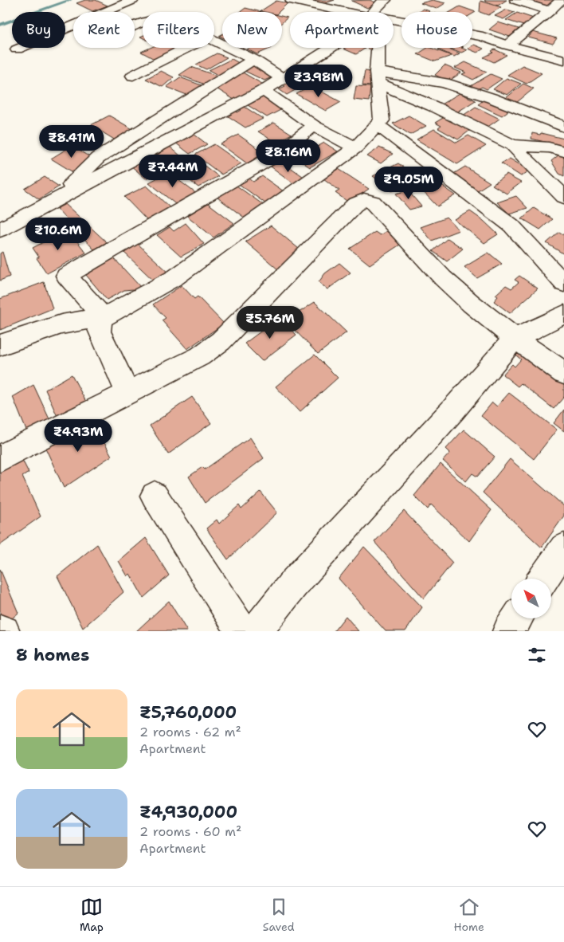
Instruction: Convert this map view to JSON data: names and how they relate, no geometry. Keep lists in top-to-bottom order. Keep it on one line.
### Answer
{"north":"top left","page":{"chip":["Buy","Rent","Filters","New","Apartment","House"],"price":["₹3.98M","₹8.41M","₹8.16M","₹7.44M","₹9.05M","₹10.6M","₹5.76M","₹4.93M"],"heading":"8 homes","list":[{"name":"₹5,760,000","note":"2 rooms · 62 m² · Apartment"},{"name":"₹4,930,000","note":"2 rooms · 60 m² · Apartment"}],"tabs":["Map","Saved","Home"]}}
